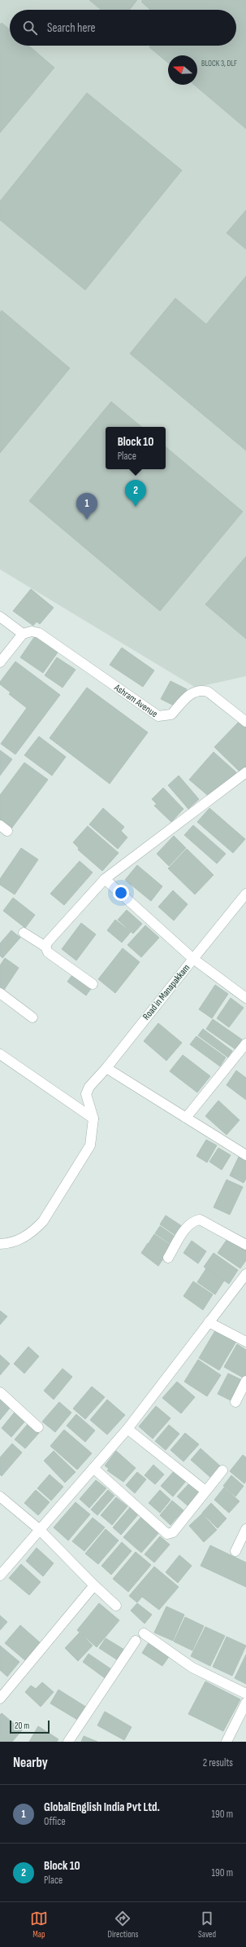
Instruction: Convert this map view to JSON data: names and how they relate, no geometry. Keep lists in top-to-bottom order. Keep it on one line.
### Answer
{"streets":{"street":["Ashram Avenue","Road in Manapakkam"]},"house_numbers":["BLOCK 3, DLF"],"scale_bar":"20 m","north":"left","page":{"search":"Search here","popup":["Block 10","Place"],"pins":["2","1"],"scale":"20 m","heading":["Nearby","2 results"],"list":[{"mark":"1","name":"GlobalEnglish India Pvt Ltd.","note":"Office","value":"190 m"},{"mark":"2","name":"Block 10","note":"Place","value":"190 m"}],"nav":["Map","Directions","Saved"]}}
